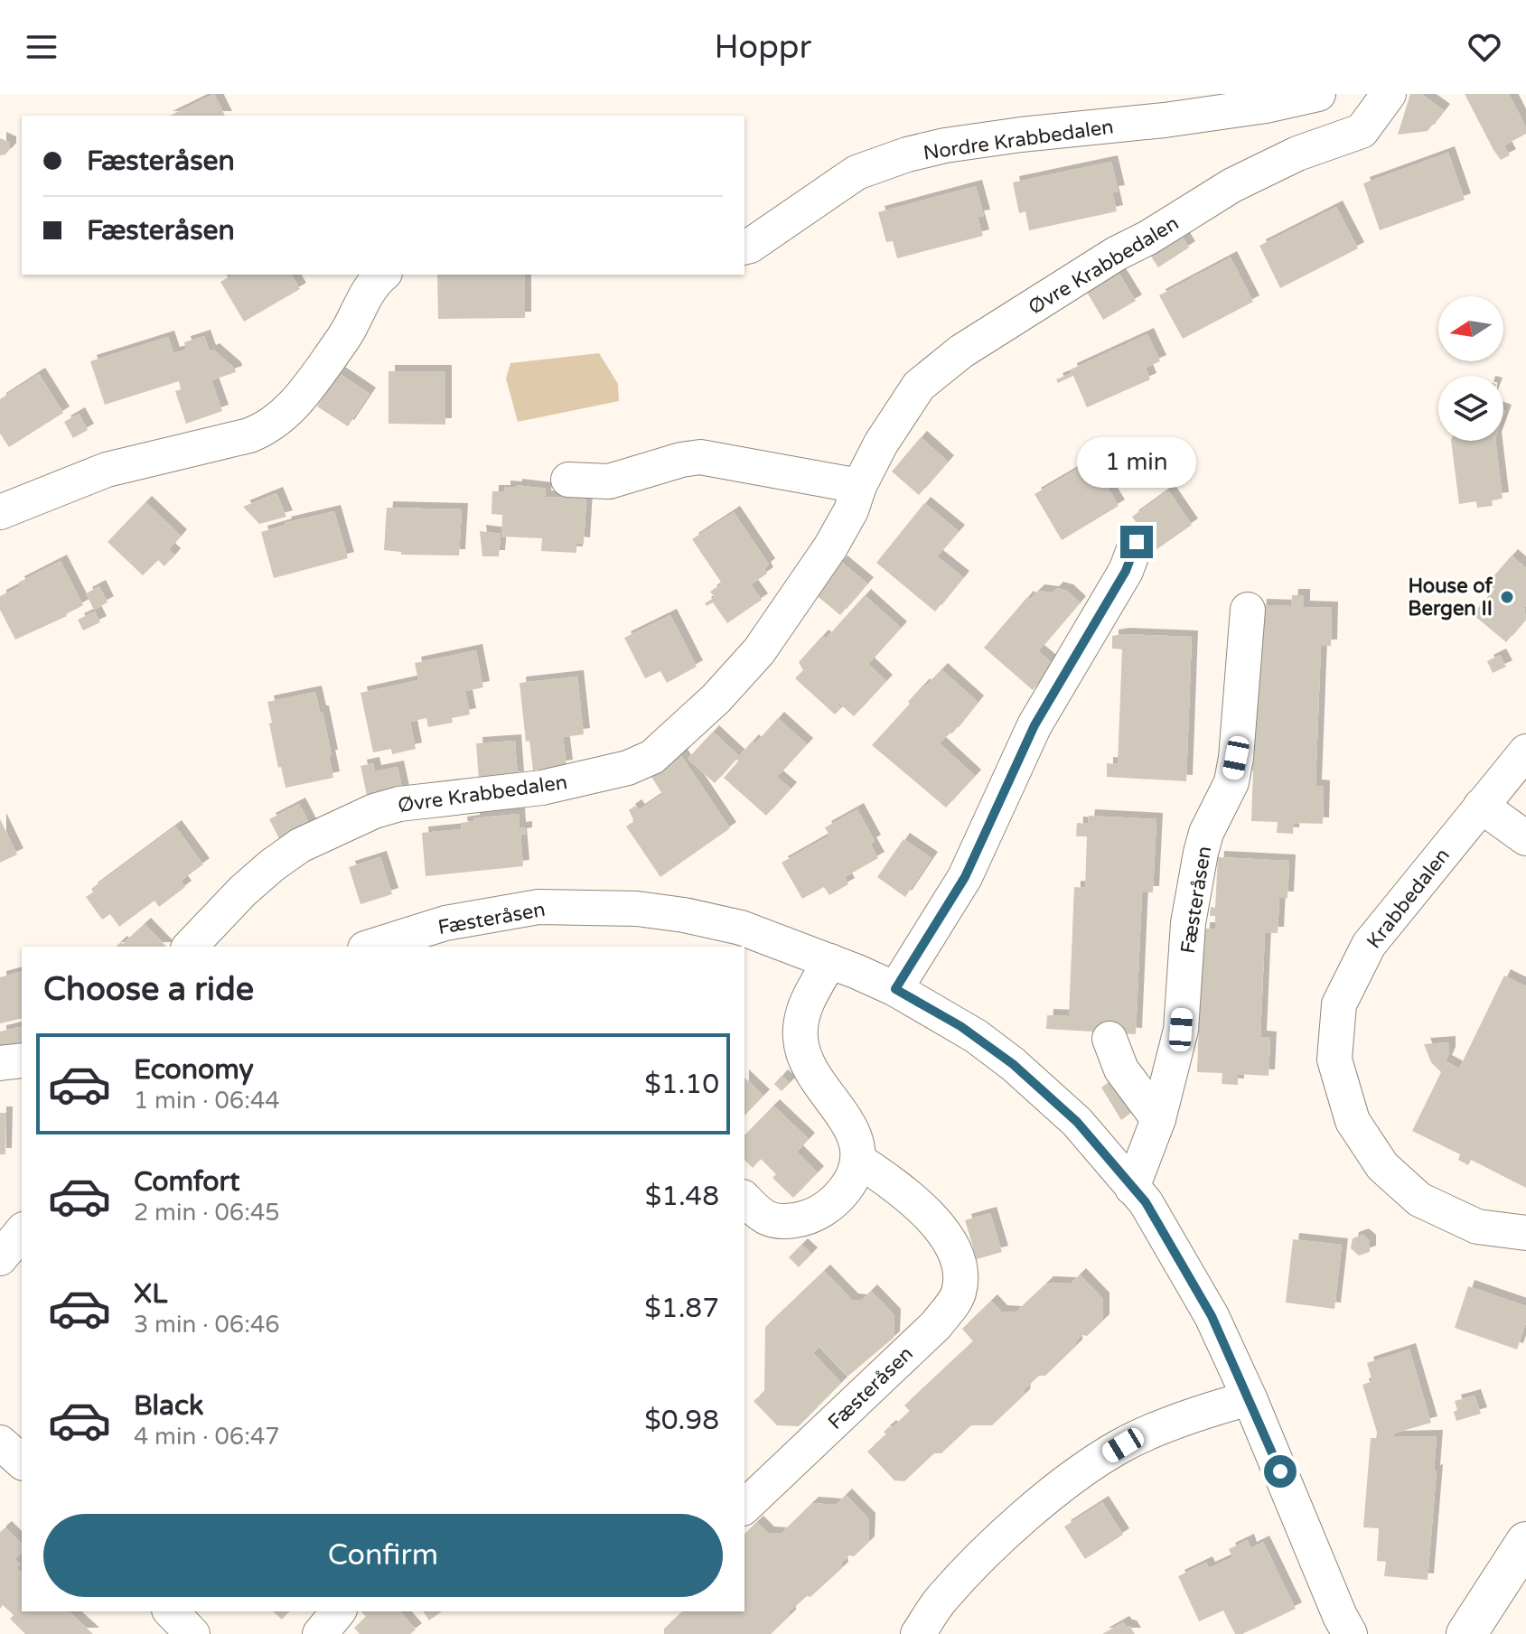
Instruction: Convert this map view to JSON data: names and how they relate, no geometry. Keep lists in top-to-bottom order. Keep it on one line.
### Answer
{"streets":{"street":["Nordre Krabbedalen","Øvre Krabbedalen","Krabbedalen","Fæsteråsen"]},"places":["House of Bergen II"],"north":"left","page":{"header":"Hoppr","banner":["Fæsteråsen","Fæsteråsen"],"bubble":"1 min","heading":"Choose a ride","list":[{"name":"Economy","note":"1 min · 06:44","value":"$1.10"},{"name":"Comfort","note":"2 min · 06:45","value":"$1.48"},{"name":"XL","note":"3 min · 06:46","value":"$1.87"},{"name":"Black","note":"4 min · 06:47","value":"$0.98"}],"buttons":"Confirm"}}
